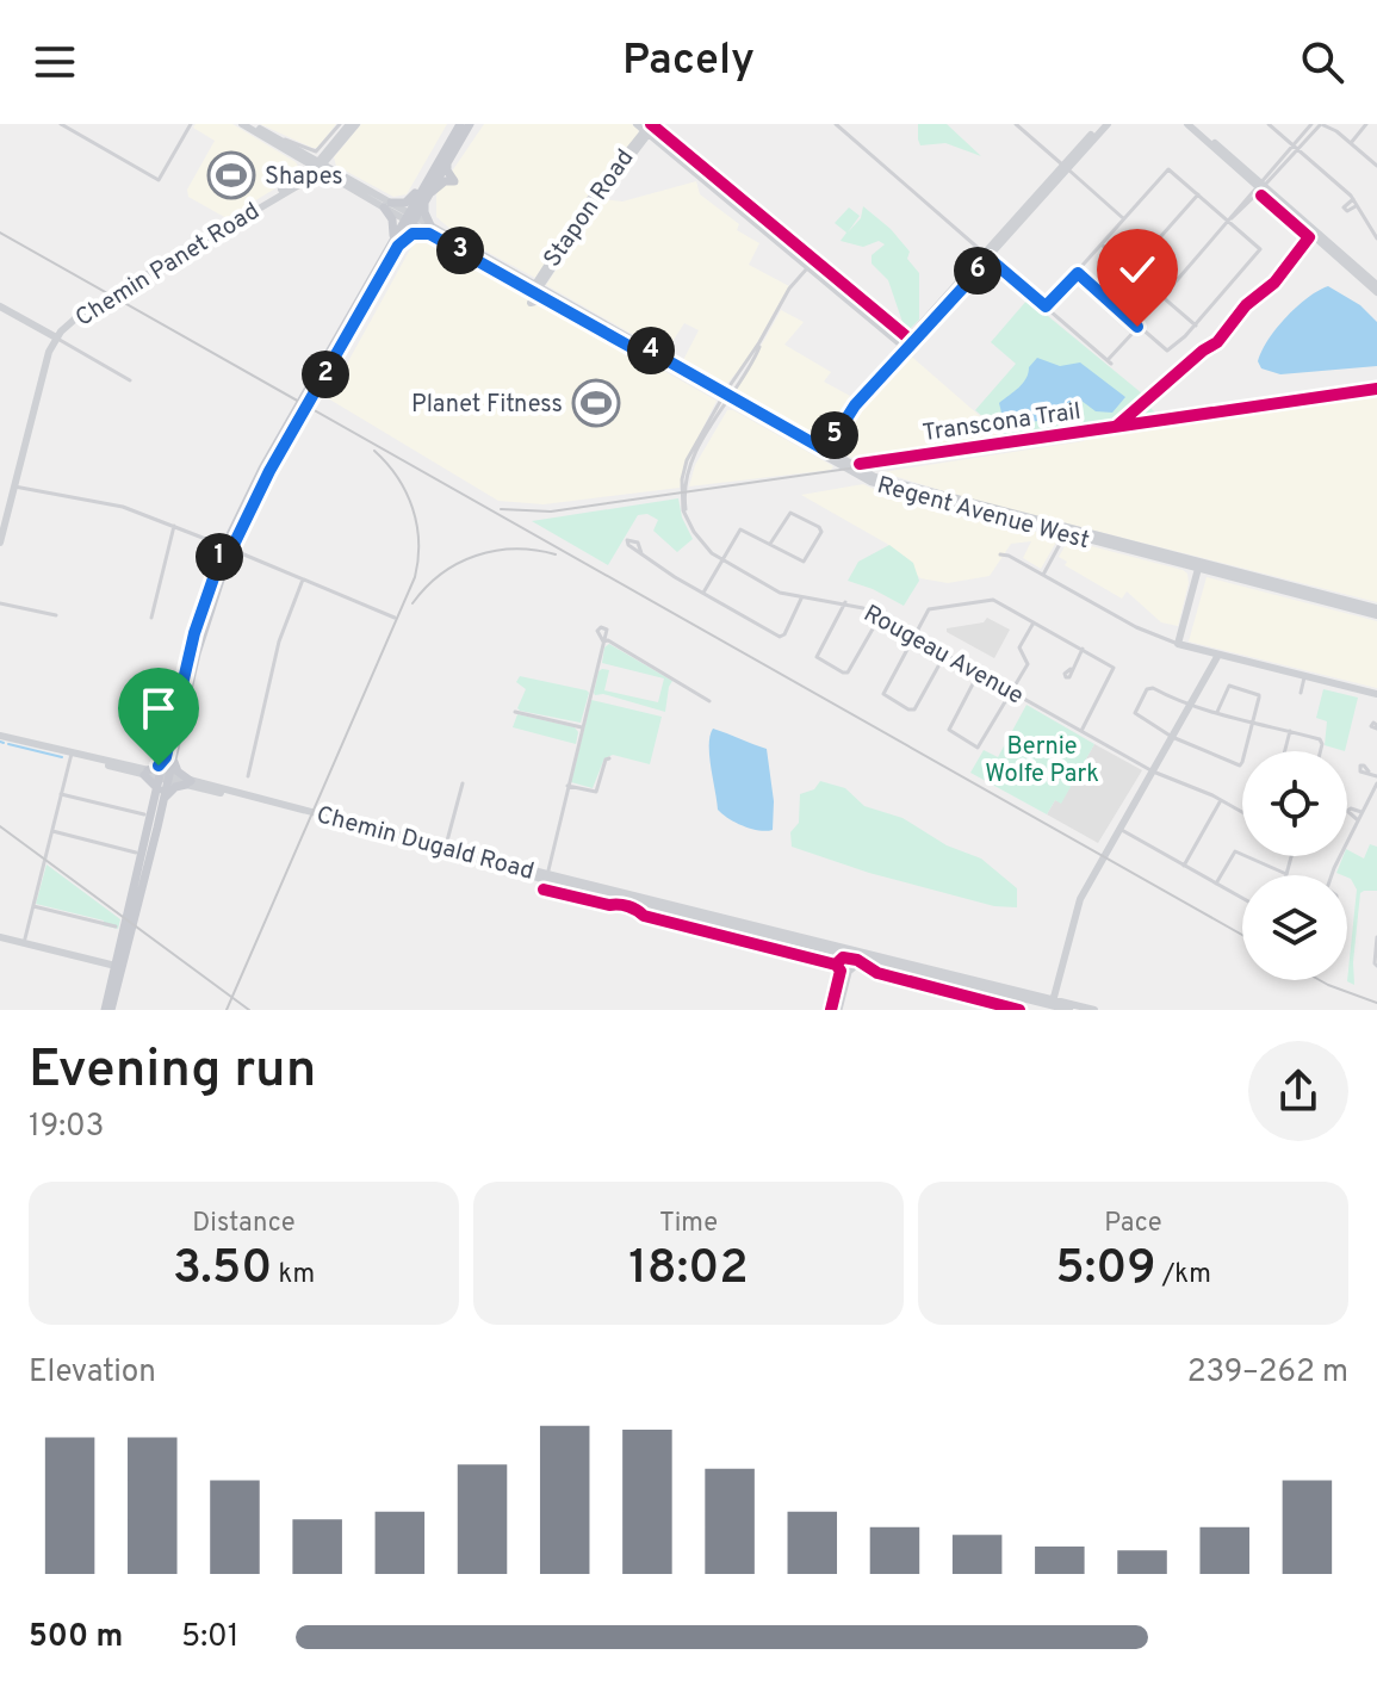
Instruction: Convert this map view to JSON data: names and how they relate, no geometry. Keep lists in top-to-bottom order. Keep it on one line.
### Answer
{"streets":{"main road":["Stapon Road","Chemin Panet Road","Regent Avenue West","Chemin Dugald Road"],"street":["Rougeau Avenue"],"cycle path":["Transcona Trail"]},"crossings":[["Stapon Road","Regent Avenue West"],["Chemin Panet Road","Regent Avenue West"],["Regent Avenue West","Rougeau Avenue"]],"parks":["Bernie Wolfe Park"],"places":{"sports":["Shapes","Planet Fitness"]},"page":{"header":"Pacely","pins":["3","6","4","2","5","1"],"heading":["Evening run","19:03"],"stats":[["Distance","3.50 km"],["Time","18:02"],["Pace","5:09 /km"]],"chart":["Elevation","239–262 m"],"list":[{"name":"500 m","note":"5:01"}]}}
